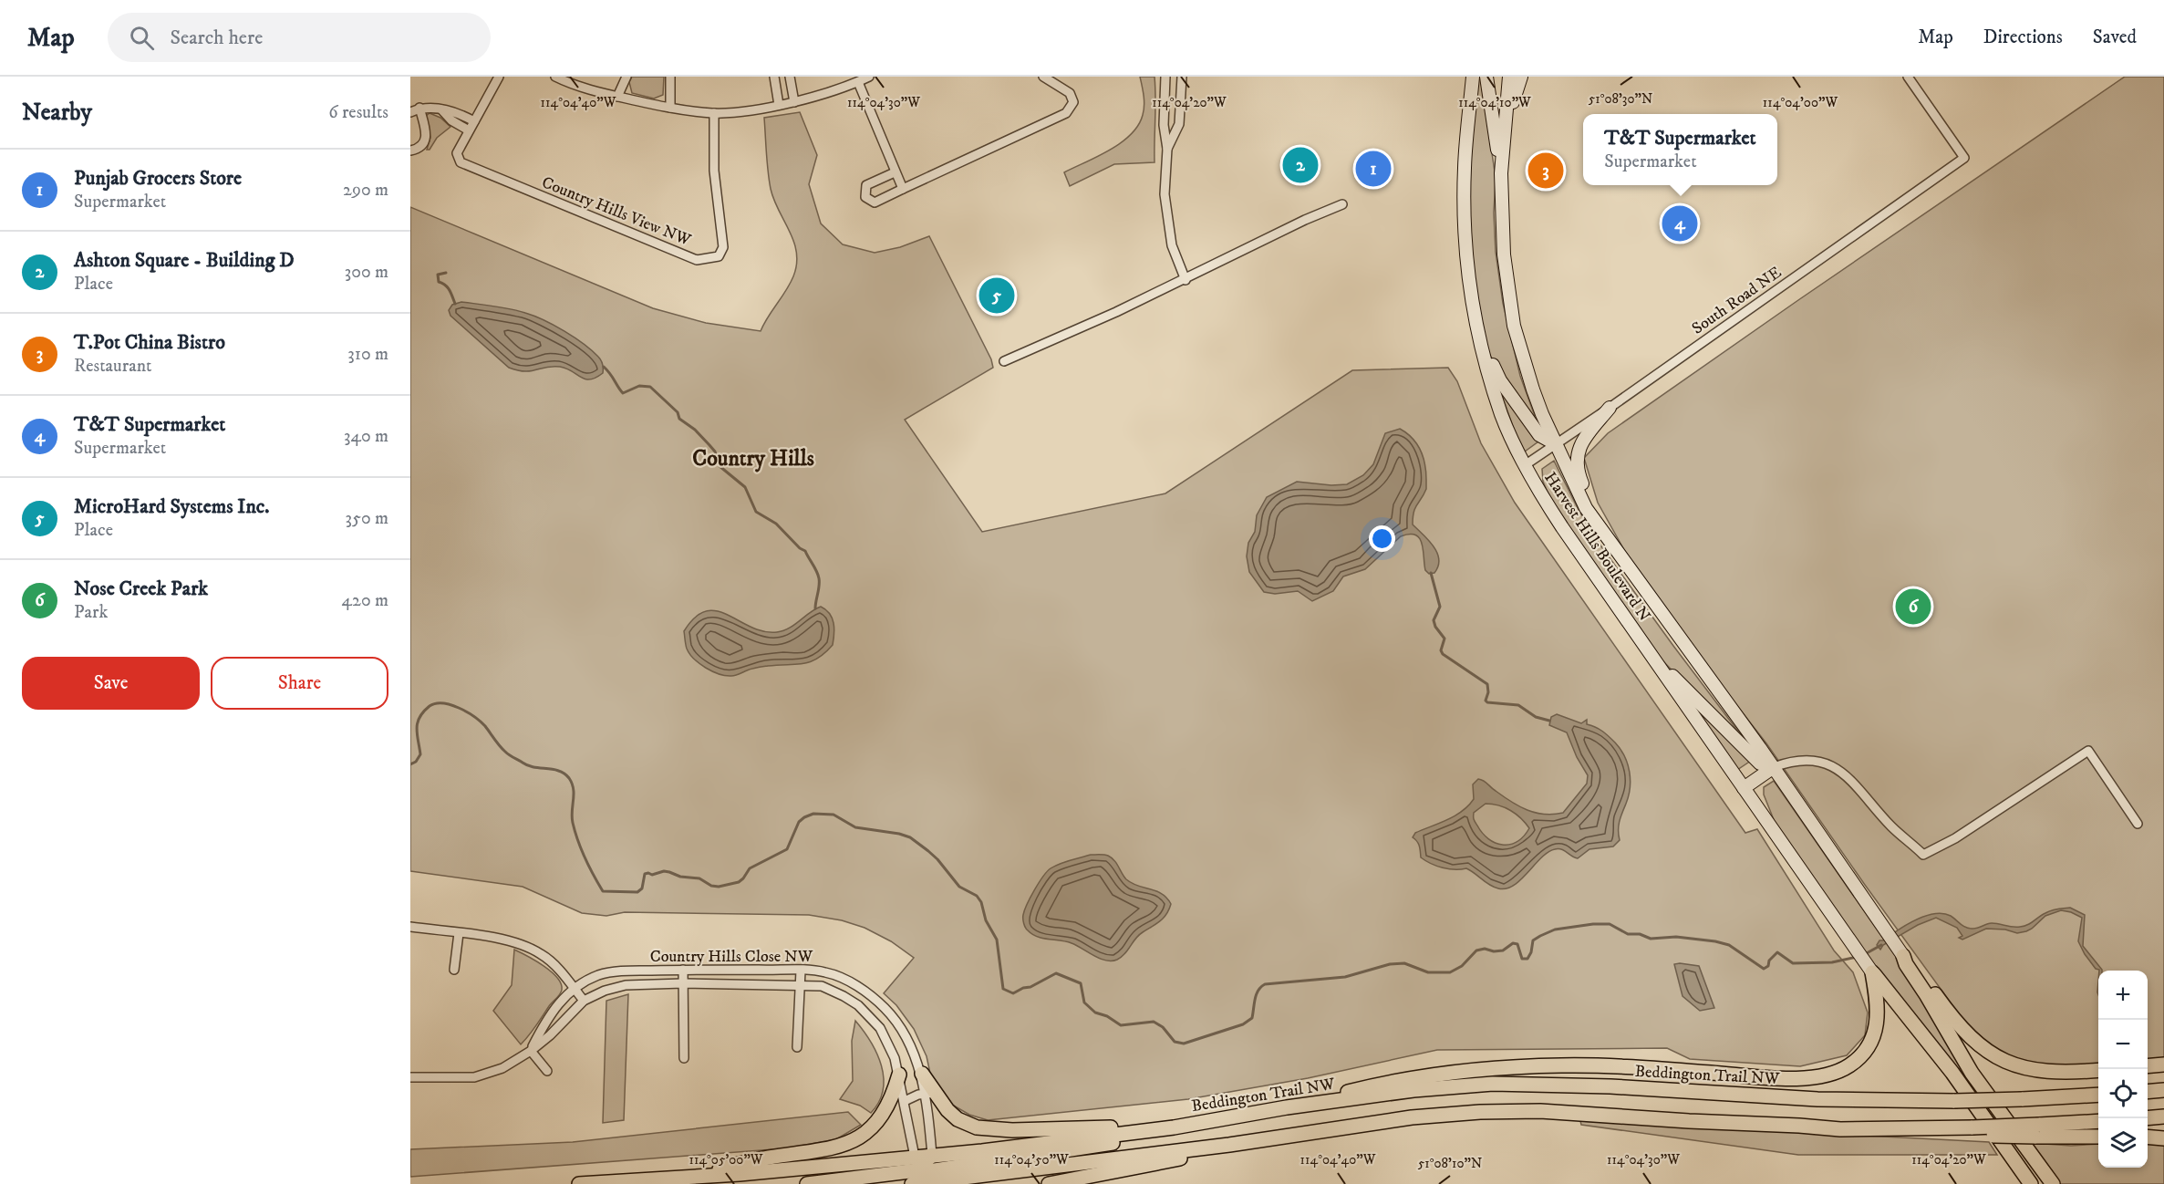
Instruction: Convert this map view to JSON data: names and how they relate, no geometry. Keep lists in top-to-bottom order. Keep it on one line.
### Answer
{"streets":{"main road":["Harvest Hills Boulevard N","Beddington Trail NW"],"street":["Country Hills View NW","South Road NE","Country Hills Close NW"]},"crossings":[["South Road NE","Harvest Hills Boulevard N"]],"districts":["Country Hills"],"page":{"header":"Map","search":"Search here","nav":["Map","Directions","Saved"],"heading":["Nearby","6 results"],"popup":["T&T Supermarket","Supermarket"],"pins":["2","1","3","4","5","6"],"list":[{"mark":"1","name":"Punjab Grocers Store","note":"Supermarket","value":"290 m"},{"mark":"2","name":"Ashton Square - Building D","note":"Place","value":"300 m"},{"mark":"3","name":"T.Pot China Bistro","note":"Restaurant","value":"310 m"},{"mark":"4","name":"T&T Supermarket","note":"Supermarket","value":"340 m"},{"mark":"5","name":"MicroHard Systems Inc.","note":"Place","value":"350 m"},{"mark":"6","name":"Nose Creek Park","note":"Park","value":"420 m"}],"buttons":["Save","Share"],"map_buttons":["+","−"]},"coordinates":["51°08'30\"N","114°04'40\"W","114°04'30\"W","114°04'20\"W","114°04'10\"W","114°04'00\"W","114°05'00\"W","114°04'50\"W","51°08'10\"N"]}
